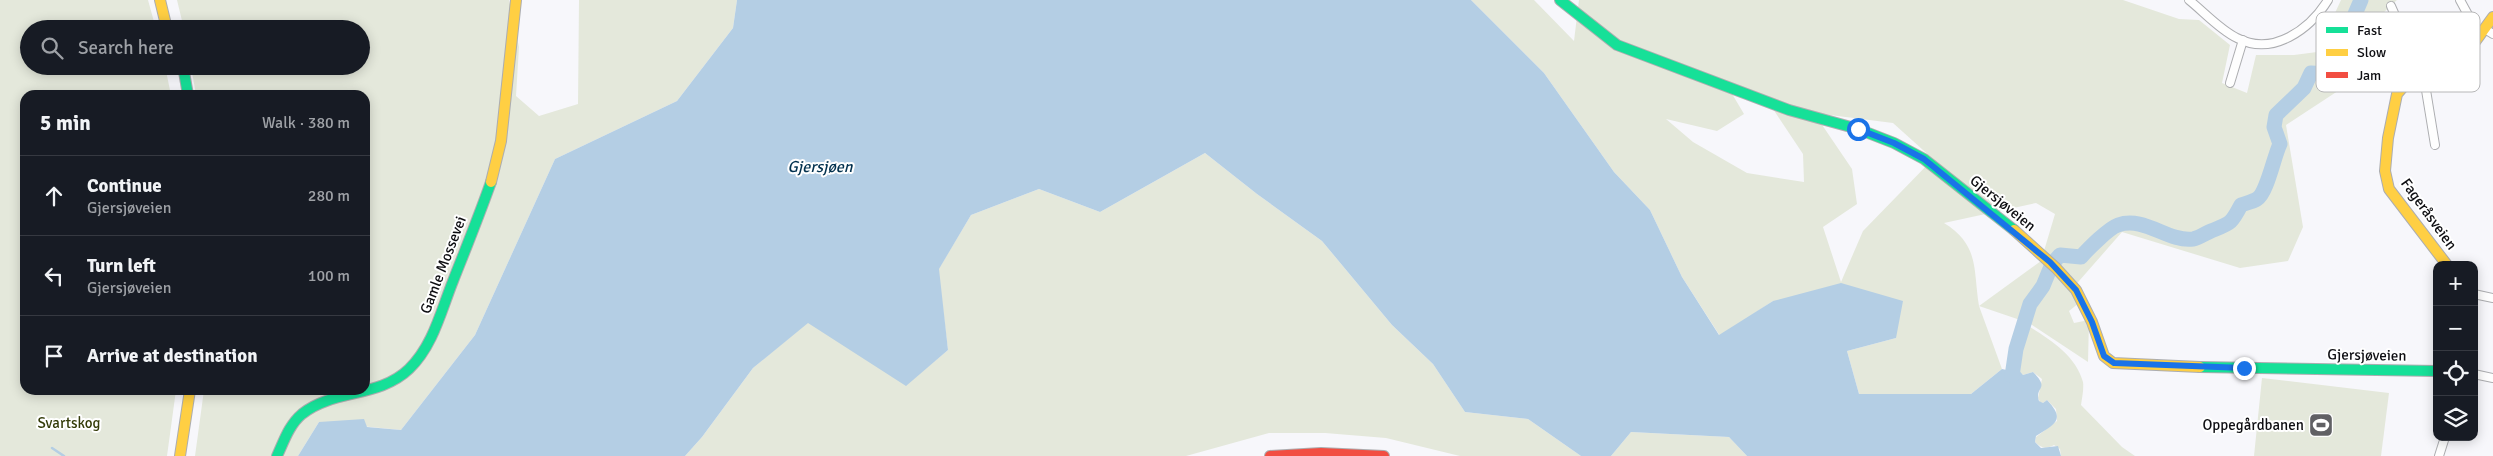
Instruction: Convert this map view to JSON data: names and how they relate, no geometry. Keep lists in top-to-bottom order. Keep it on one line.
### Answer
{"streets":{"main road":["Gjersjøveien","Fageråsveien","Gamle Mossevei"]},"water":["Gjersjøen"],"parks":["Svartskog"],"places":{"sports":["Oppegårdbanen"]},"legend":["Fast","Slow","Jam"],"page":{"search":"Search here","heading":["5 min","Walk · 380 m"],"list":[["Continue","Gjersjøveien","280 m"],["Turn left","Gjersjøveien","100 m"],"Arrive at destination"],"map_buttons":["+","−"]}}
